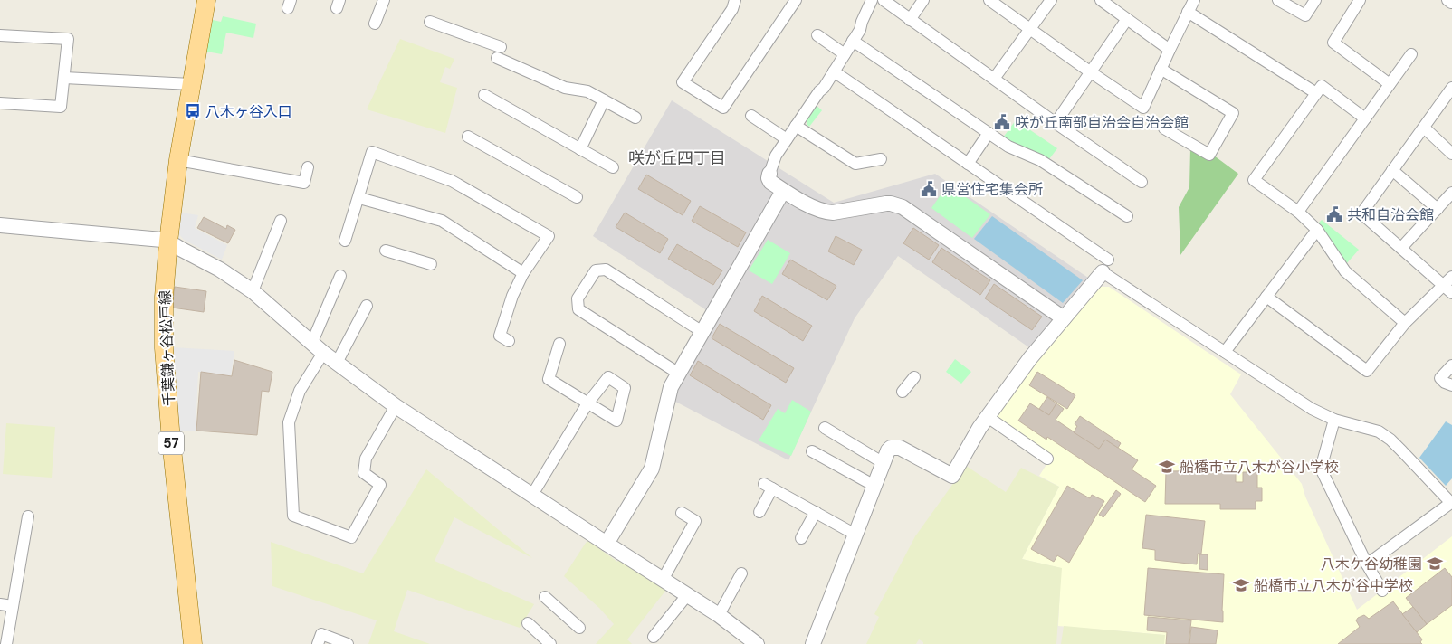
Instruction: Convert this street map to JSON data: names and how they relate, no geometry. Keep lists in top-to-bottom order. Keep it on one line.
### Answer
{"streets":{"main road":["千葉鎌ヶ谷松戸線","57"]},"districts":["咲が丘四丁目"],"places":{"bus stop":["八木ヶ谷入口"],"public building":["咲が丘南部自治会自治会館","県営住宅集会所","共和自治会館"],"school or university":["船橋市立八木が谷小学校","八木ケ谷幼稚園","船橋市立八木が谷中学校"]}}
